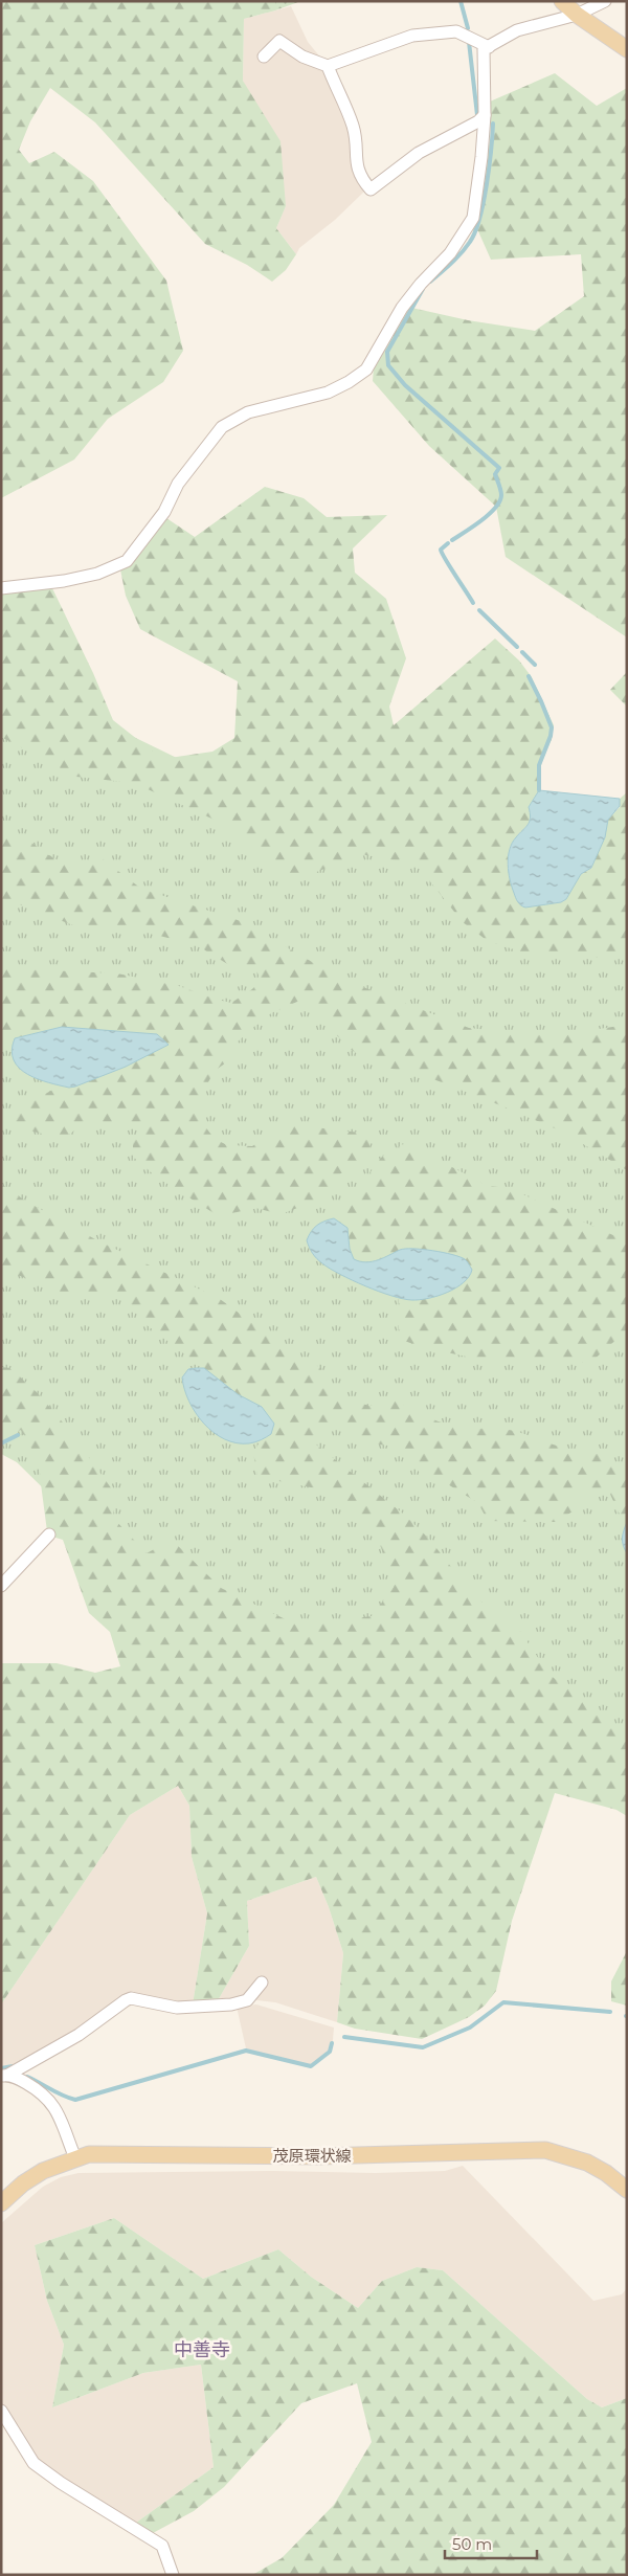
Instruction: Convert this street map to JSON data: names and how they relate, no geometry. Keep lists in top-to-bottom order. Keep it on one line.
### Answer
{"streets":{"main road":["茂原環状線"]},"districts":["中善寺"],"scale_bar":"50 m"}
